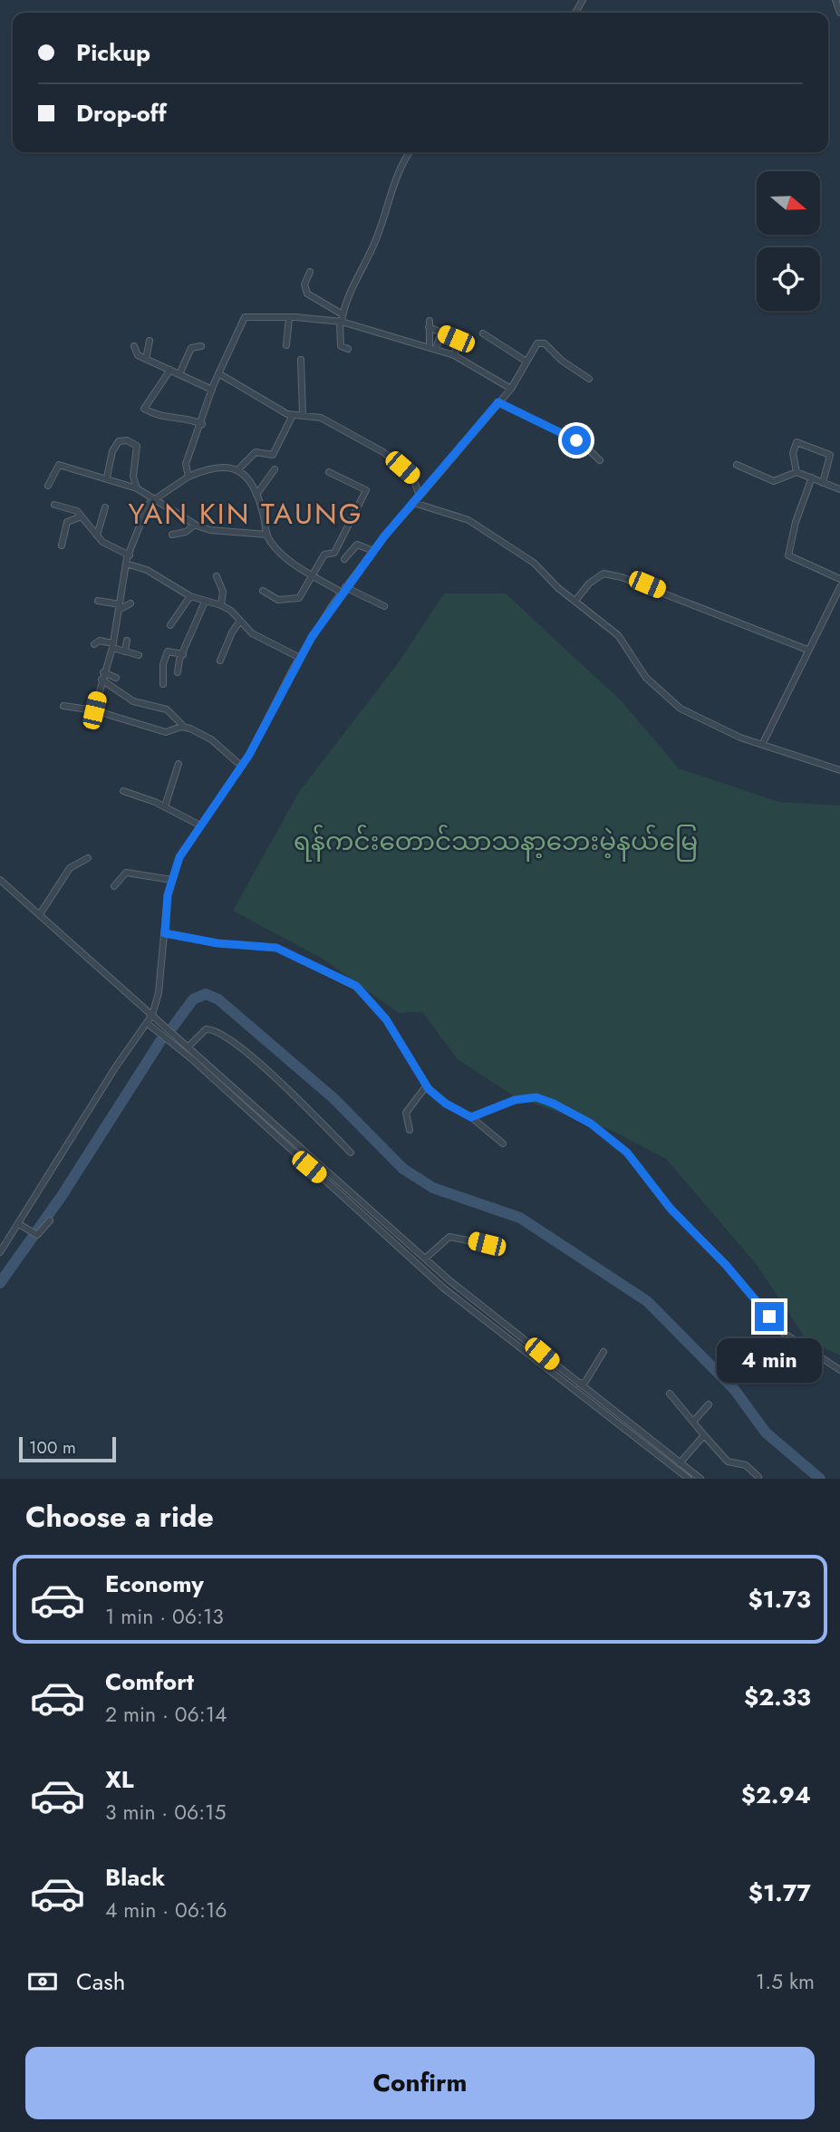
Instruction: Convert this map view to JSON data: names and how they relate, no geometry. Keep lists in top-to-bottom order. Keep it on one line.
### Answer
{"districts":["YAN KIN TAUNG"],"parks":["ရန်ကင်းတောင်သာသနာ့ဘေးမဲ့နယ်မြေ"],"scale_bar":"100 m","north":"right","page":{"banner":["Pickup","Drop-off"],"bubble":"4 min","scale":"100 m","heading":"Choose a ride","list":[{"name":"Economy","note":"1 min · 06:13","value":"$1.73"},{"name":"Comfort","note":"2 min · 06:14","value":"$2.33"},{"name":"XL","note":"3 min · 06:15","value":"$2.94"},{"name":"Black","note":"4 min · 06:16","value":"$1.77"}],"pay":["Cash","1.5 km"],"buttons":"Confirm"}}
